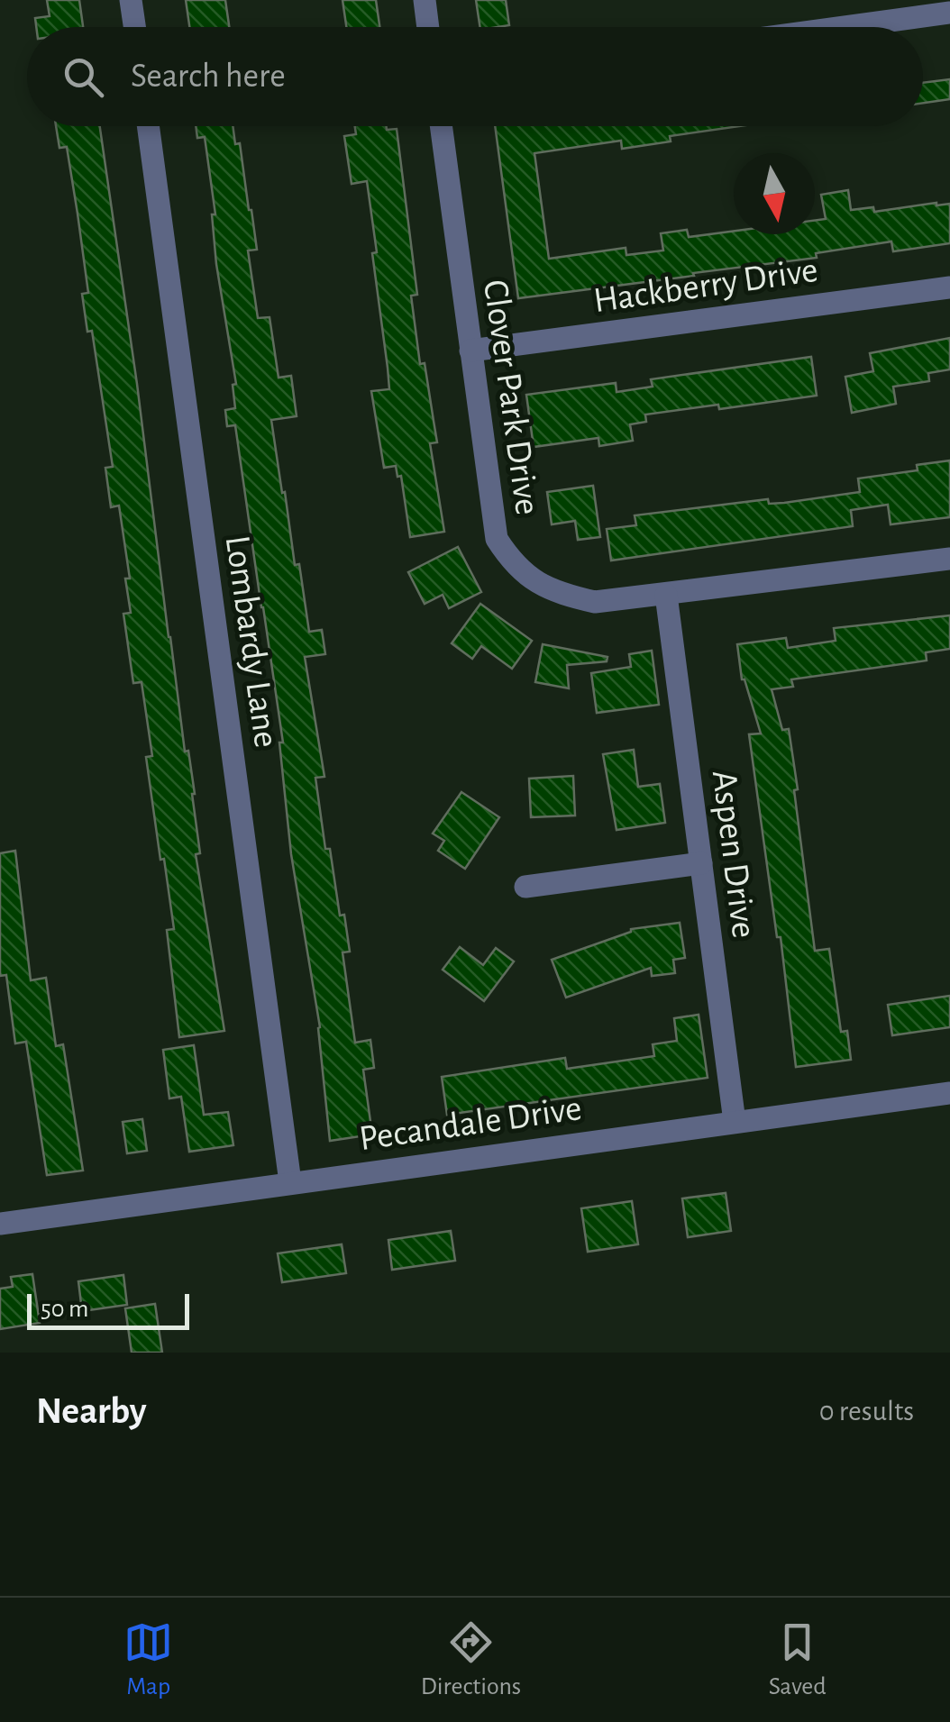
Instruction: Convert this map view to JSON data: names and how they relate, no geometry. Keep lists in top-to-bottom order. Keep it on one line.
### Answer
{"streets":{"street":["Hackberry Drive","Clover Park Drive","Lombardy Lane","Aspen Drive","Pecandale Drive"]},"crossings":[["Hackberry Drive","Clover Park Drive"],["Clover Park Drive","Aspen Drive"],["Lombardy Lane","Pecandale Drive"],["Aspen Drive","Pecandale Drive"]],"scale_bar":"50 m","north":"bottom","page":{"search":"Search here","scale":"50 m","heading":["Nearby","0 results"],"nav":["Map","Directions","Saved"]}}
